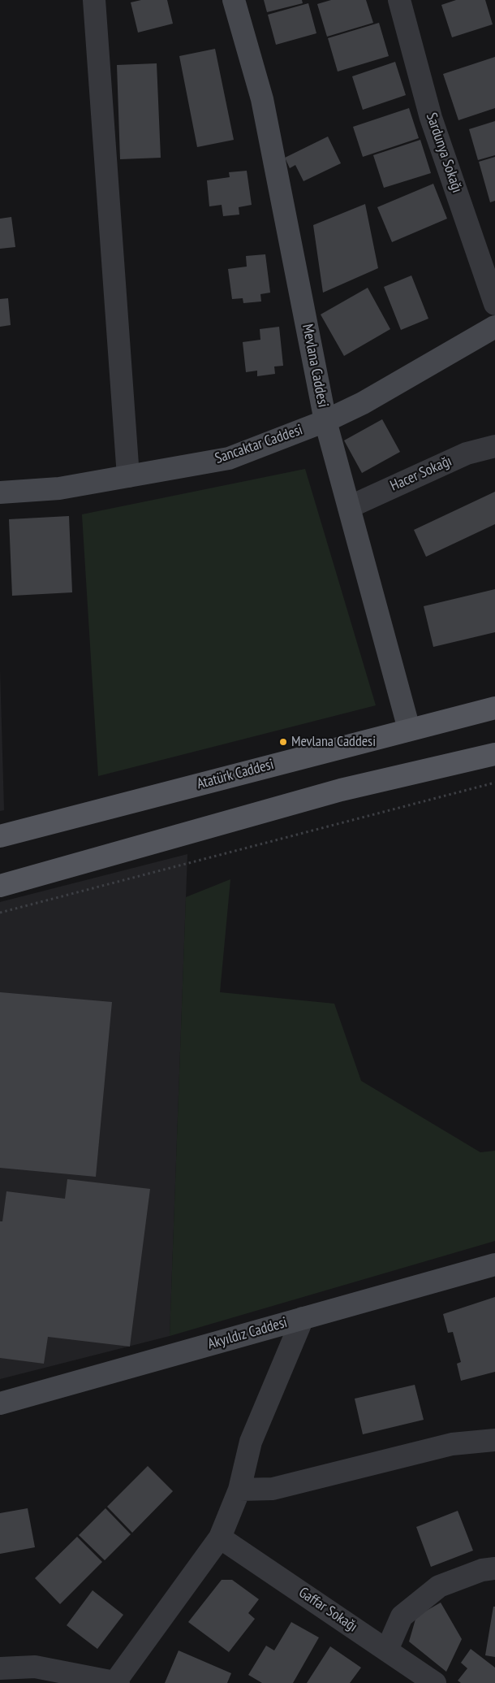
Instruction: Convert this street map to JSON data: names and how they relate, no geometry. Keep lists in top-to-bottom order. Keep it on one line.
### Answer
{"streets":{"main road":["Atatürk Caddesi"],"street":["Sardunya Sokağı","Mevlana Caddesi","Sancaktar Caddesi","Hacer Sokağı","Akyıldız Caddesi","Gaffar Sokağı"]},"crossings":[["Mevlana Caddesi","Sancaktar Caddesi"],["Mevlana Caddesi","Hacer Sokağı"],["Mevlana Caddesi","Atatürk Caddesi"]],"places":["Mevlana Caddesi"]}
